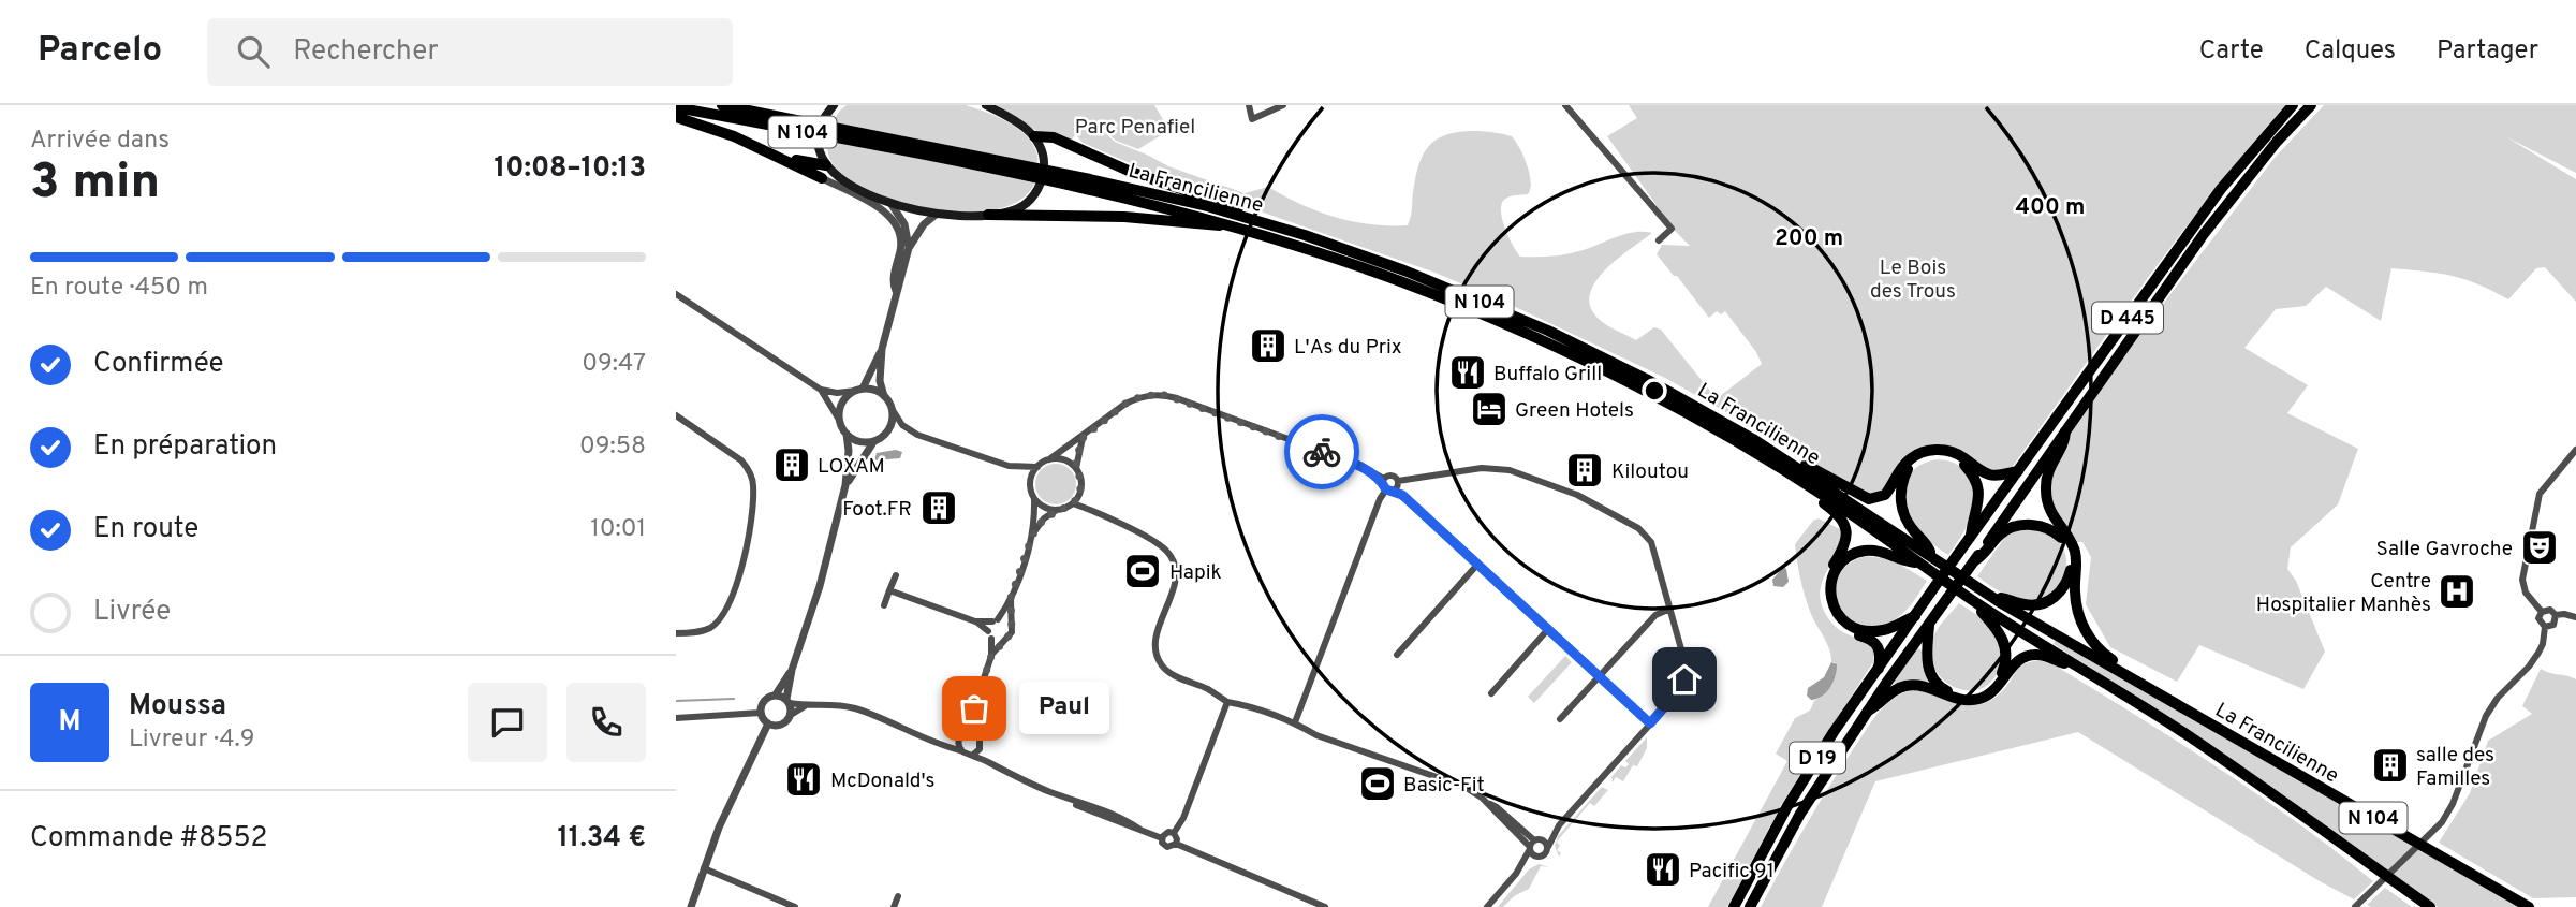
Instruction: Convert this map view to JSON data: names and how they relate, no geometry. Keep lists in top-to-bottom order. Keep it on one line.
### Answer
{"streets":{"main road":["N 104","La Francilienne","D 445","D 19"]},"crossings":[["D 445","D 19"]],"parks":["Parc Penafiel","Le Bois des Trous"],"places":{"building":["L'As du Prix","LOXAM","Kiloutou","Foot.FR","salle des Familles"],"restaurant":["Buffalo Grill","McDonald's","Pacific 91"],"hotel":["Green Hotels"],"theatre":["Salle Gavroche"],"sports":["Hapik","Basic-Fit"],"hospital":["Centre Hospitalier Manhès"],"other":["Paul"]},"page":{"header":"Parcelo","search":"Rechercher","nav":["Carte","Calques","Partager"],"heading":["3 min","Arrivée dans","10:08–10:13"],"panel":["Moussa","Livreur · 4.9","Commande #8552","11.34 €"],"bar":"En route · 450 m","list":[["Confirmée","09:47"],["En préparation","09:58"],["En route","10:01"],"Livrée"],"bubble":"Paul","round":"M"},"rings":["400 m","200 m"]}
